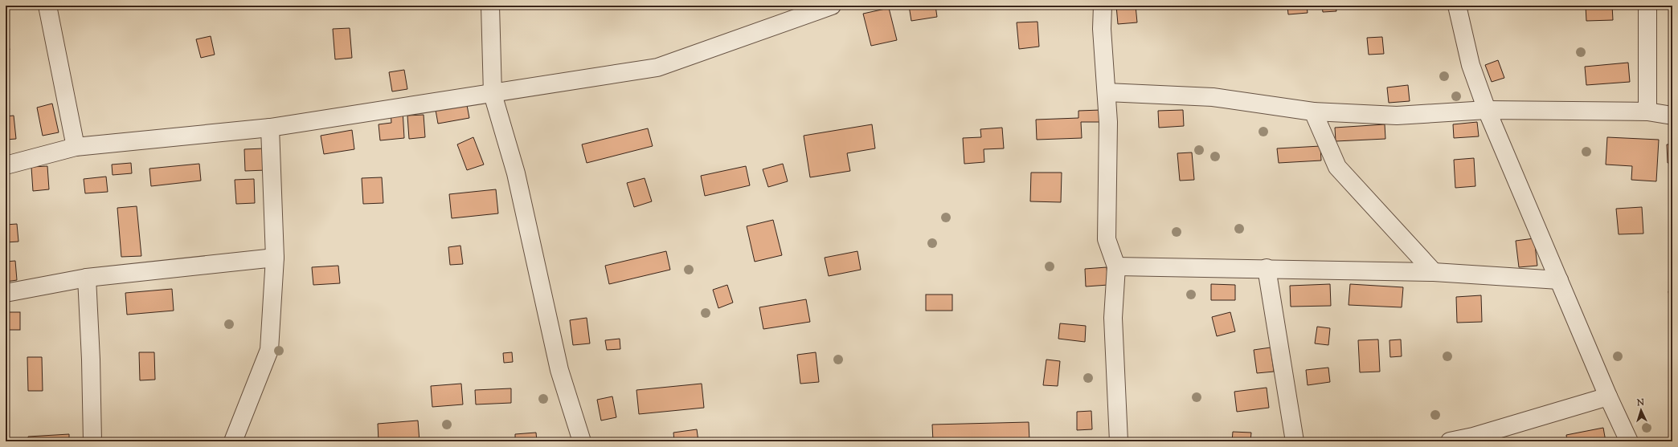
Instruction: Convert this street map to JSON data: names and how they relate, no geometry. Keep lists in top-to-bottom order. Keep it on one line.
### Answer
{"north":"top"}
